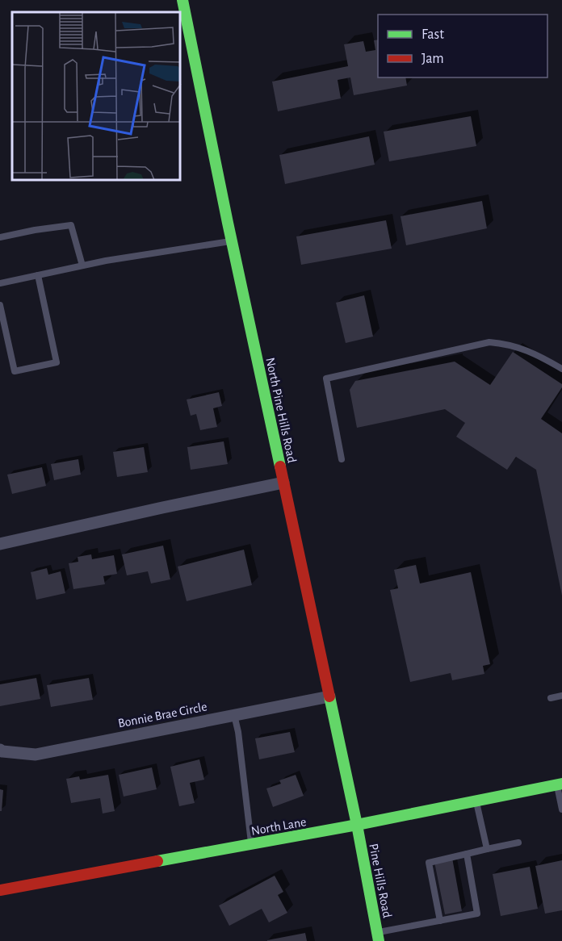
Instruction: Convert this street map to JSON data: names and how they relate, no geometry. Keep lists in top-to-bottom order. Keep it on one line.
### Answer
{"streets":{"main road":["North Pine Hills Road","North Lane","Pine Hills Road"],"street":["Bonnie Brae Circle"]},"crossings":[["North Pine Hills Road","Bonnie Brae Circle"],["North Pine Hills Road","North Lane"],["North Pine Hills Road","Pine Hills Road"],["North Lane","Pine Hills Road"]],"legend":["Fast","Jam"]}
